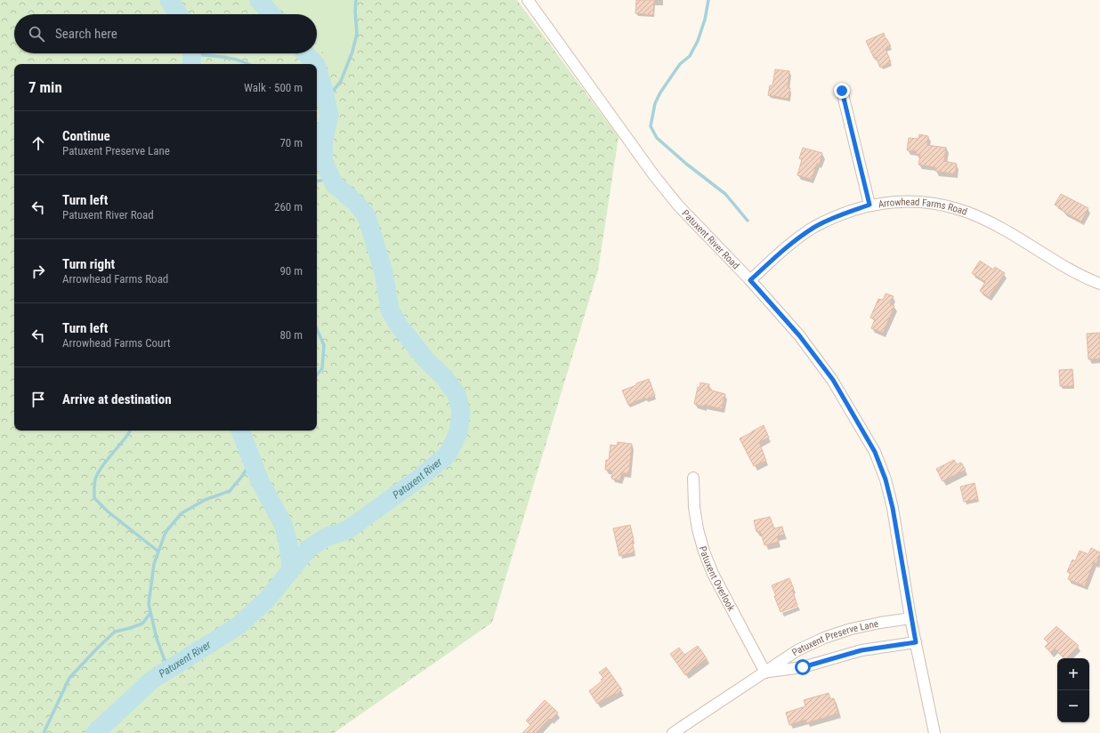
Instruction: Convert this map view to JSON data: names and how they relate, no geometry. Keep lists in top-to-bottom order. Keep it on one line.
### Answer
{"streets":{"street":["Arrowhead Farms Road","Patuxent River Road","Patuxent Overlook","Patuxent Preserve Lane"]},"crossings":[["Arrowhead Farms Road","Patuxent River Road"],["Patuxent River Road","Patuxent Preserve Lane"],["Patuxent Overlook","Patuxent Preserve Lane"]],"water":["Patuxent River"],"page":{"search":"Search here","heading":["7 min","Walk · 500 m"],"list":[["Continue","Patuxent Preserve Lane","70 m"],["Turn left","Patuxent River Road","260 m"],["Turn right","Arrowhead Farms Road","90 m"],["Turn left","Arrowhead Farms Court","80 m"],"Arrive at destination"],"map_buttons":["+","−"]}}
